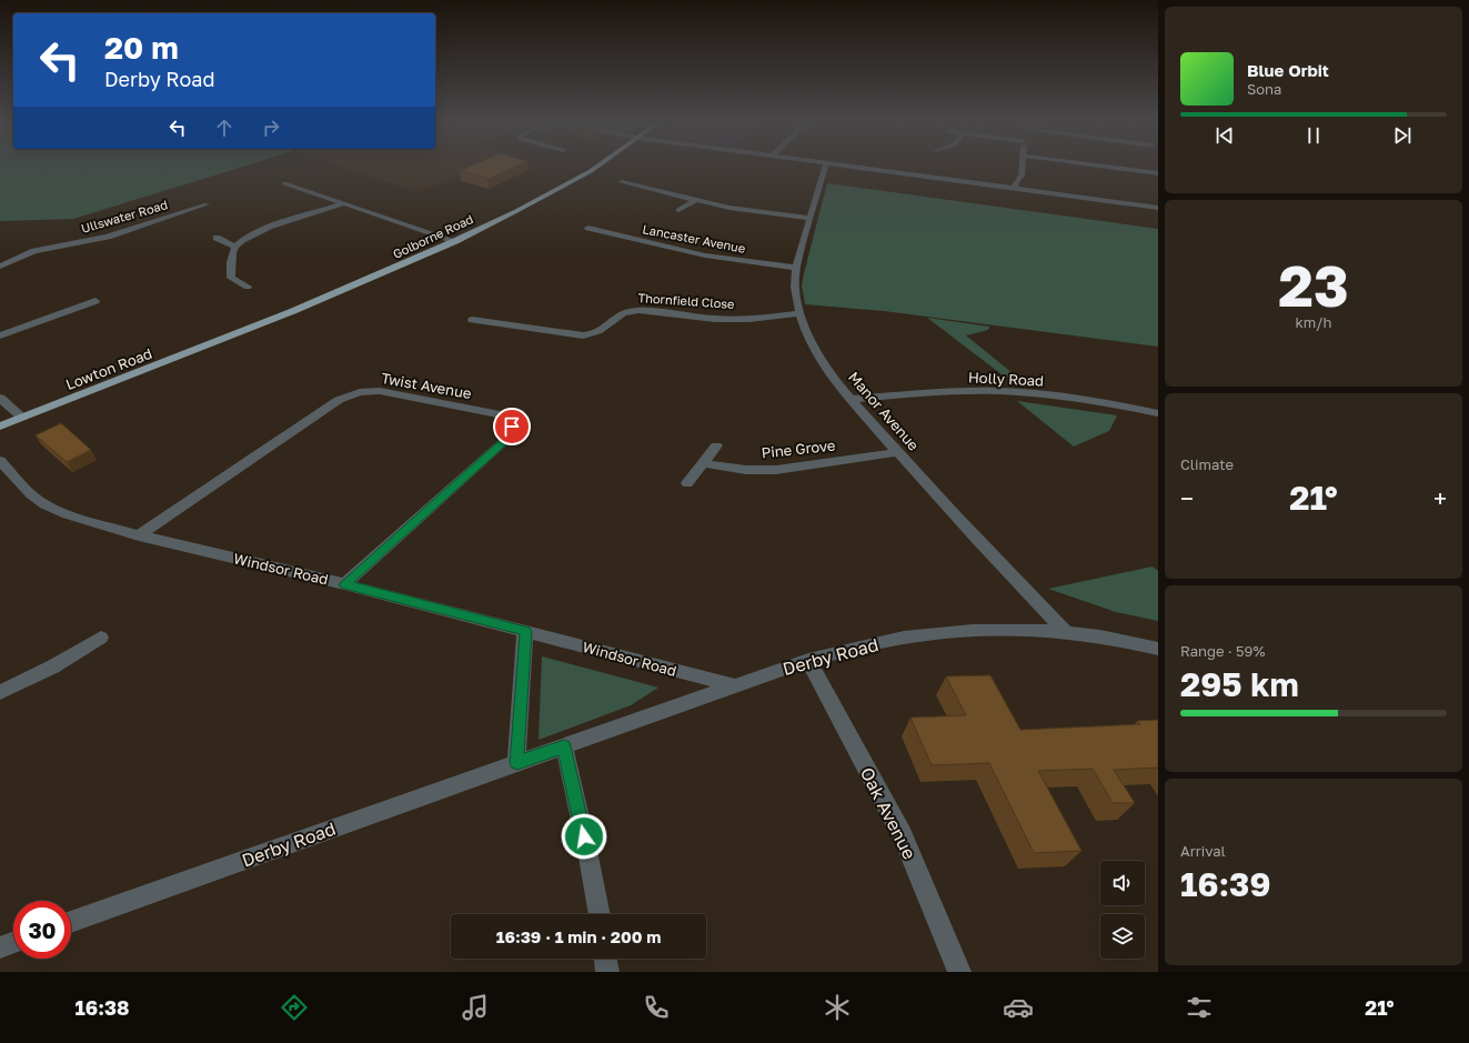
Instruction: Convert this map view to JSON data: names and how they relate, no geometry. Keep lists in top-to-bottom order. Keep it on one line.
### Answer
{"streets":{"main road":["Golborne Road","Lowton Road"],"street":["Ullswater Road","Lancaster Avenue","Thornfield Close","Holly Road","Twist Avenue","Manor Avenue","Pine Grove","Windsor Road","Derby Road","Oak Avenue"]},"crossings":[["Golborne Road","Lowton Road"],["Lancaster Avenue","Manor Avenue"],["Thornfield Close","Manor Avenue"],["Holly Road","Manor Avenue"],["Twist Avenue","Windsor Road"],["Manor Avenue","Pine Grove"],["Manor Avenue","Derby Road"],["Windsor Road","Derby Road"],["Derby Road","Oak Avenue"]],"page":{"turn":["20 m","Derby Road"],"song":["Blue Orbit","Sona"],"tile":[["23","km/h"],"Climate",["Range · 59%","295 km"],["Arrival","16:39"]],"heat":["−","21°","+"],"limit":"30","trip":"16:39 · 1 min · 200 m","tabs":["16:38","21°"]}}
